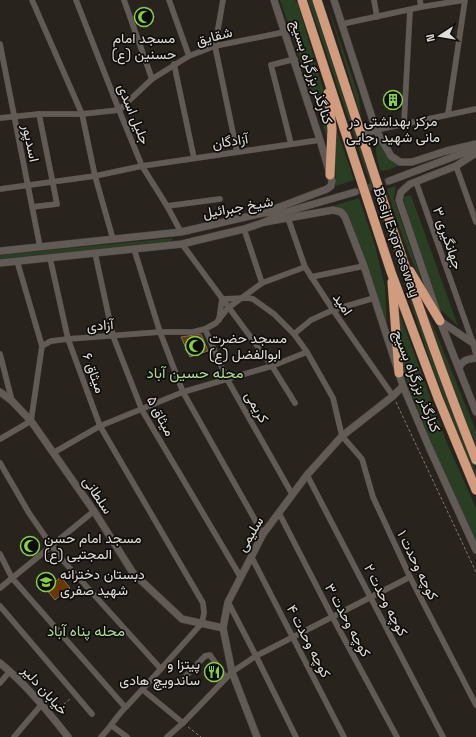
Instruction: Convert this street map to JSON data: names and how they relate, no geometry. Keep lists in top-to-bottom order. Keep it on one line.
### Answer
{"streets":{"highway":["Basij Expressway"],"street":["شقایق","کنارگذر بزرگراه بسیج","جلیل اسدی","آزادگان","اسدپور","شیخ جبرائیل","جهانگیری ۳","امید","آزادی","میثاق ۶","کریمی","میثاق ۵","سلطانی","سلیمی","کوچه وحدت ۱","کوچه وحدت ۲","کوچه وحدت ۳","کوچه وحدت ۴","خیابان دلیر"]},"crossings":[["شقایق","کنارگذر بزرگراه بسیج"],["شقایق","جلیل اسدی"],["کنارگذر بزرگراه بسیج","آزادگان"],["کنارگذر بزرگراه بسیج","شیخ جبرائیل"],["کنارگذر بزرگراه بسیج","امید"],["کنارگذر بزرگراه بسیج","سلیمی"],["جلیل اسدی","آزادگان"],["جلیل اسدی","شیخ جبرائیل"],["آزادگان","اسدپور"],["اسدپور","شیخ جبرائیل"],["شیخ جبرائیل","امید"],["شیخ جبرائیل","میثاق ۶"],["شیخ جبرائیل","میثاق ۵"],["امید","آزادی"],["امید","سلیمی"],["آزادی","میثاق ۶"],["آزادی","کریمی"],["آزادی","میثاق ۵"],["میثاق ۶","سلطانی"],["کریمی","سلیمی"],["میثاق ۵","سلیمی"],["سلطانی","سلیمی"],["سلیمی","کوچه وحدت ۱"],["سلیمی","کوچه وحدت ۲"],["سلیمی","کوچه وحدت ۳"],["سلیمی","کوچه وحدت ۴"]],"districts":["محله حسین آباد","محله پناه آباد"],"places":{"mosque":["مسجد امام حسنین (ع)","مسجد حضرت ابوالفضل (ع)","مسجد امام حسن المجتبی (ع)"],"building":["مرکز بهداشتی در مانی شهید رجایی"],"school or university":["دبستان دخترانه شهید صفری"],"restaurant":["پیتزا و ساندویچ هادی"]},"north":"left"}
